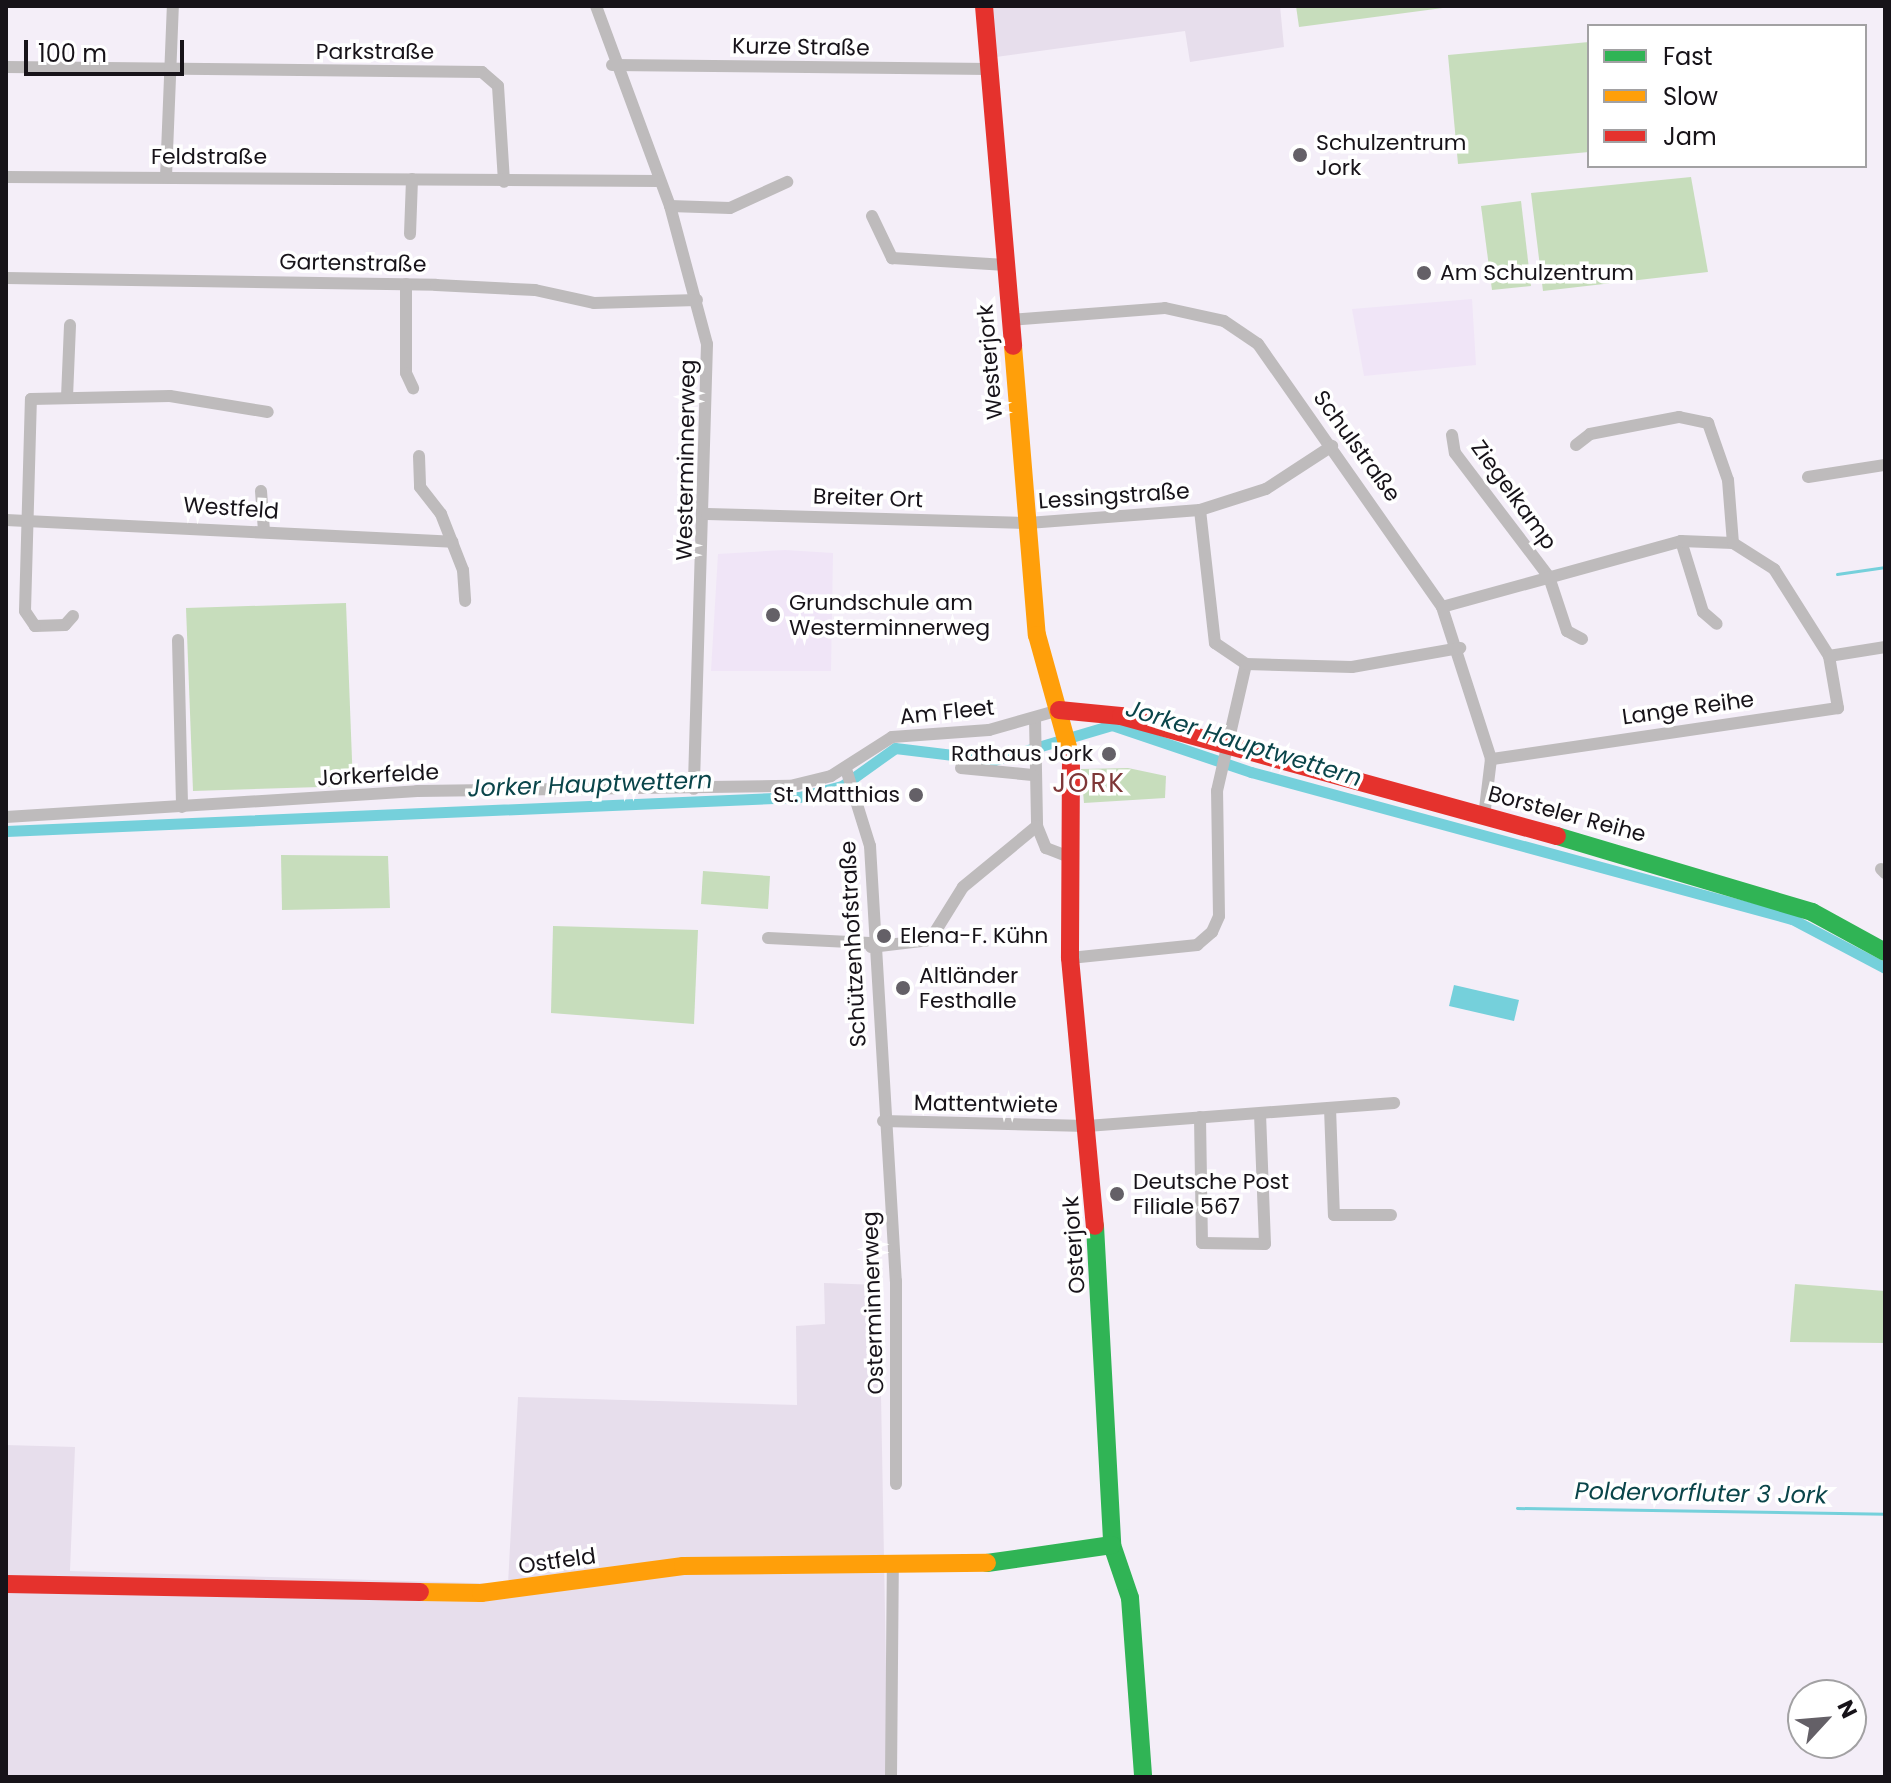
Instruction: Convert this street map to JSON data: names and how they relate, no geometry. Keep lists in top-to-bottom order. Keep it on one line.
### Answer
{"streets":{"street":["Kurze Straße","Parkstraße","Feldstraße","Gartenstraße","Westerjork","Schulstraße","Westerminnerweg","Ziegelkamp","Lessingstraße","Breiter Ort","Westfeld","Lange Reihe","Am Fleet","Jorkerfelde","Borsteler Reihe","Schützenhofstraße","Mattentwiete","Osterjork","Osterminnerweg","Ostfeld"]},"crossings":[["Kurze Straße","Westerjork"],["Kurze Straße","Westerminnerweg"],["Parkstraße","Feldstraße"],["Feldstraße","Westerminnerweg"],["Gartenstraße","Westerminnerweg"],["Westerjork","Schulstraße"],["Westerjork","Lessingstraße"],["Westerjork","Breiter Ort"],["Westerjork","Am Fleet"],["Westerjork","Borsteler Reihe"],["Westerjork","Osterjork"],["Schulstraße","Lessingstraße"],["Schulstraße","Lange Reihe"],["Schulstraße","Borsteler Reihe"],["Westerminnerweg","Breiter Ort"],["Westerminnerweg","Jorkerfelde"],["Lessingstraße","Breiter Ort"],["Am Fleet","Jorkerfelde"],["Am Fleet","Borsteler Reihe"],["Am Fleet","Schützenhofstraße"],["Am Fleet","Osterjork"],["Jorkerfelde","Schützenhofstraße"],["Borsteler Reihe","Osterjork"],["Schützenhofstraße","Mattentwiete"],["Schützenhofstraße","Osterminnerweg"],["Mattentwiete","Osterjork"],["Mattentwiete","Osterminnerweg"],["Osterjork","Ostfeld"]],"districts":["JORK"],"water":["Jorker Hauptwettern","Poldervorfluter 3 Jork"],"places":["Schulzentrum Jork","Am Schulzentrum","Grundschule am Westerminnerweg","Rathaus Jork","St. Matthias","Elena-F. Kühn","Altländer Festhalle","Deutsche Post Filiale 567"],"legend":["Fast","Slow","Jam"],"scale_bar":"100 m","north":"top right"}
